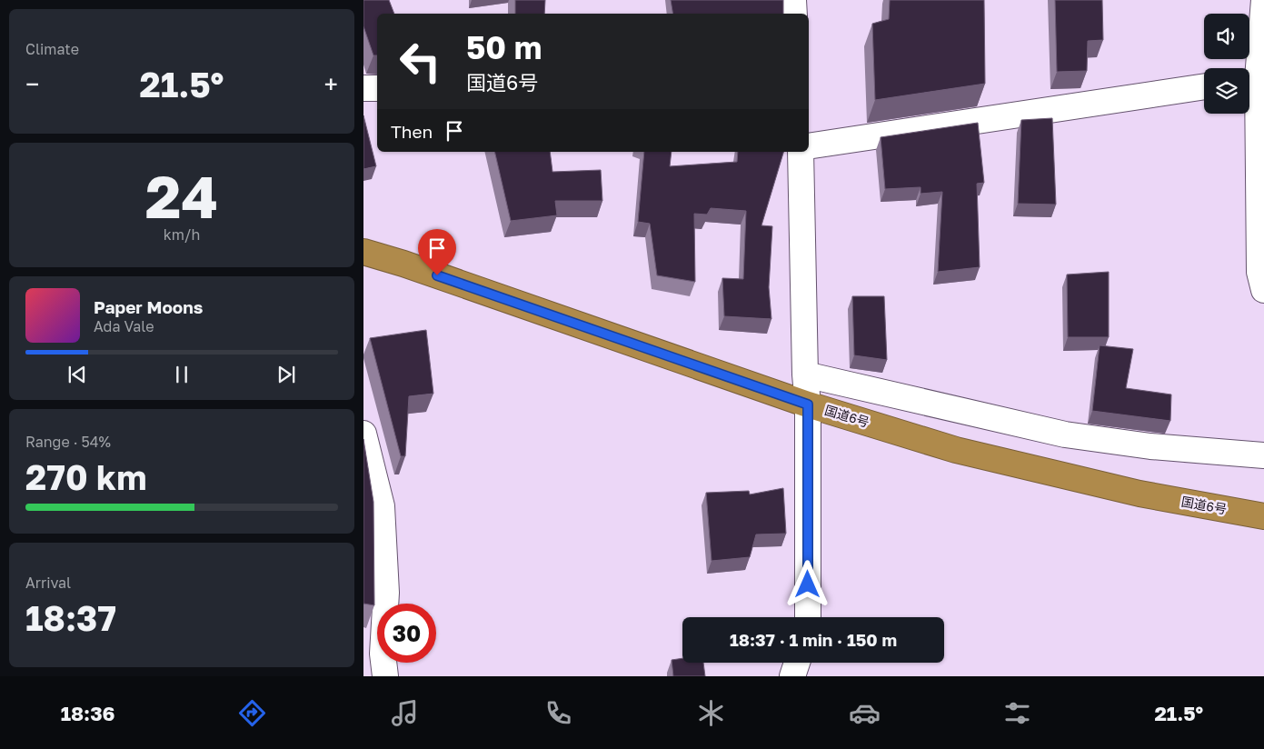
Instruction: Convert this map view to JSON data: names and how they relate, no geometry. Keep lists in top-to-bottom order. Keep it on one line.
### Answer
{"streets":{"highway":["国道6号"]},"page":{"tile":["Climate",["24","km/h"],["Range · 54%","270 km"],["Arrival","18:37"]],"turn":["50 m","国道6号"],"heat":["−","21.5°","+"],"then":"Then","song":["Paper Moons","Ada Vale"],"limit":"30","trip":"18:37 · 1 min · 150 m","tabs":["18:36","21.5°"]}}
